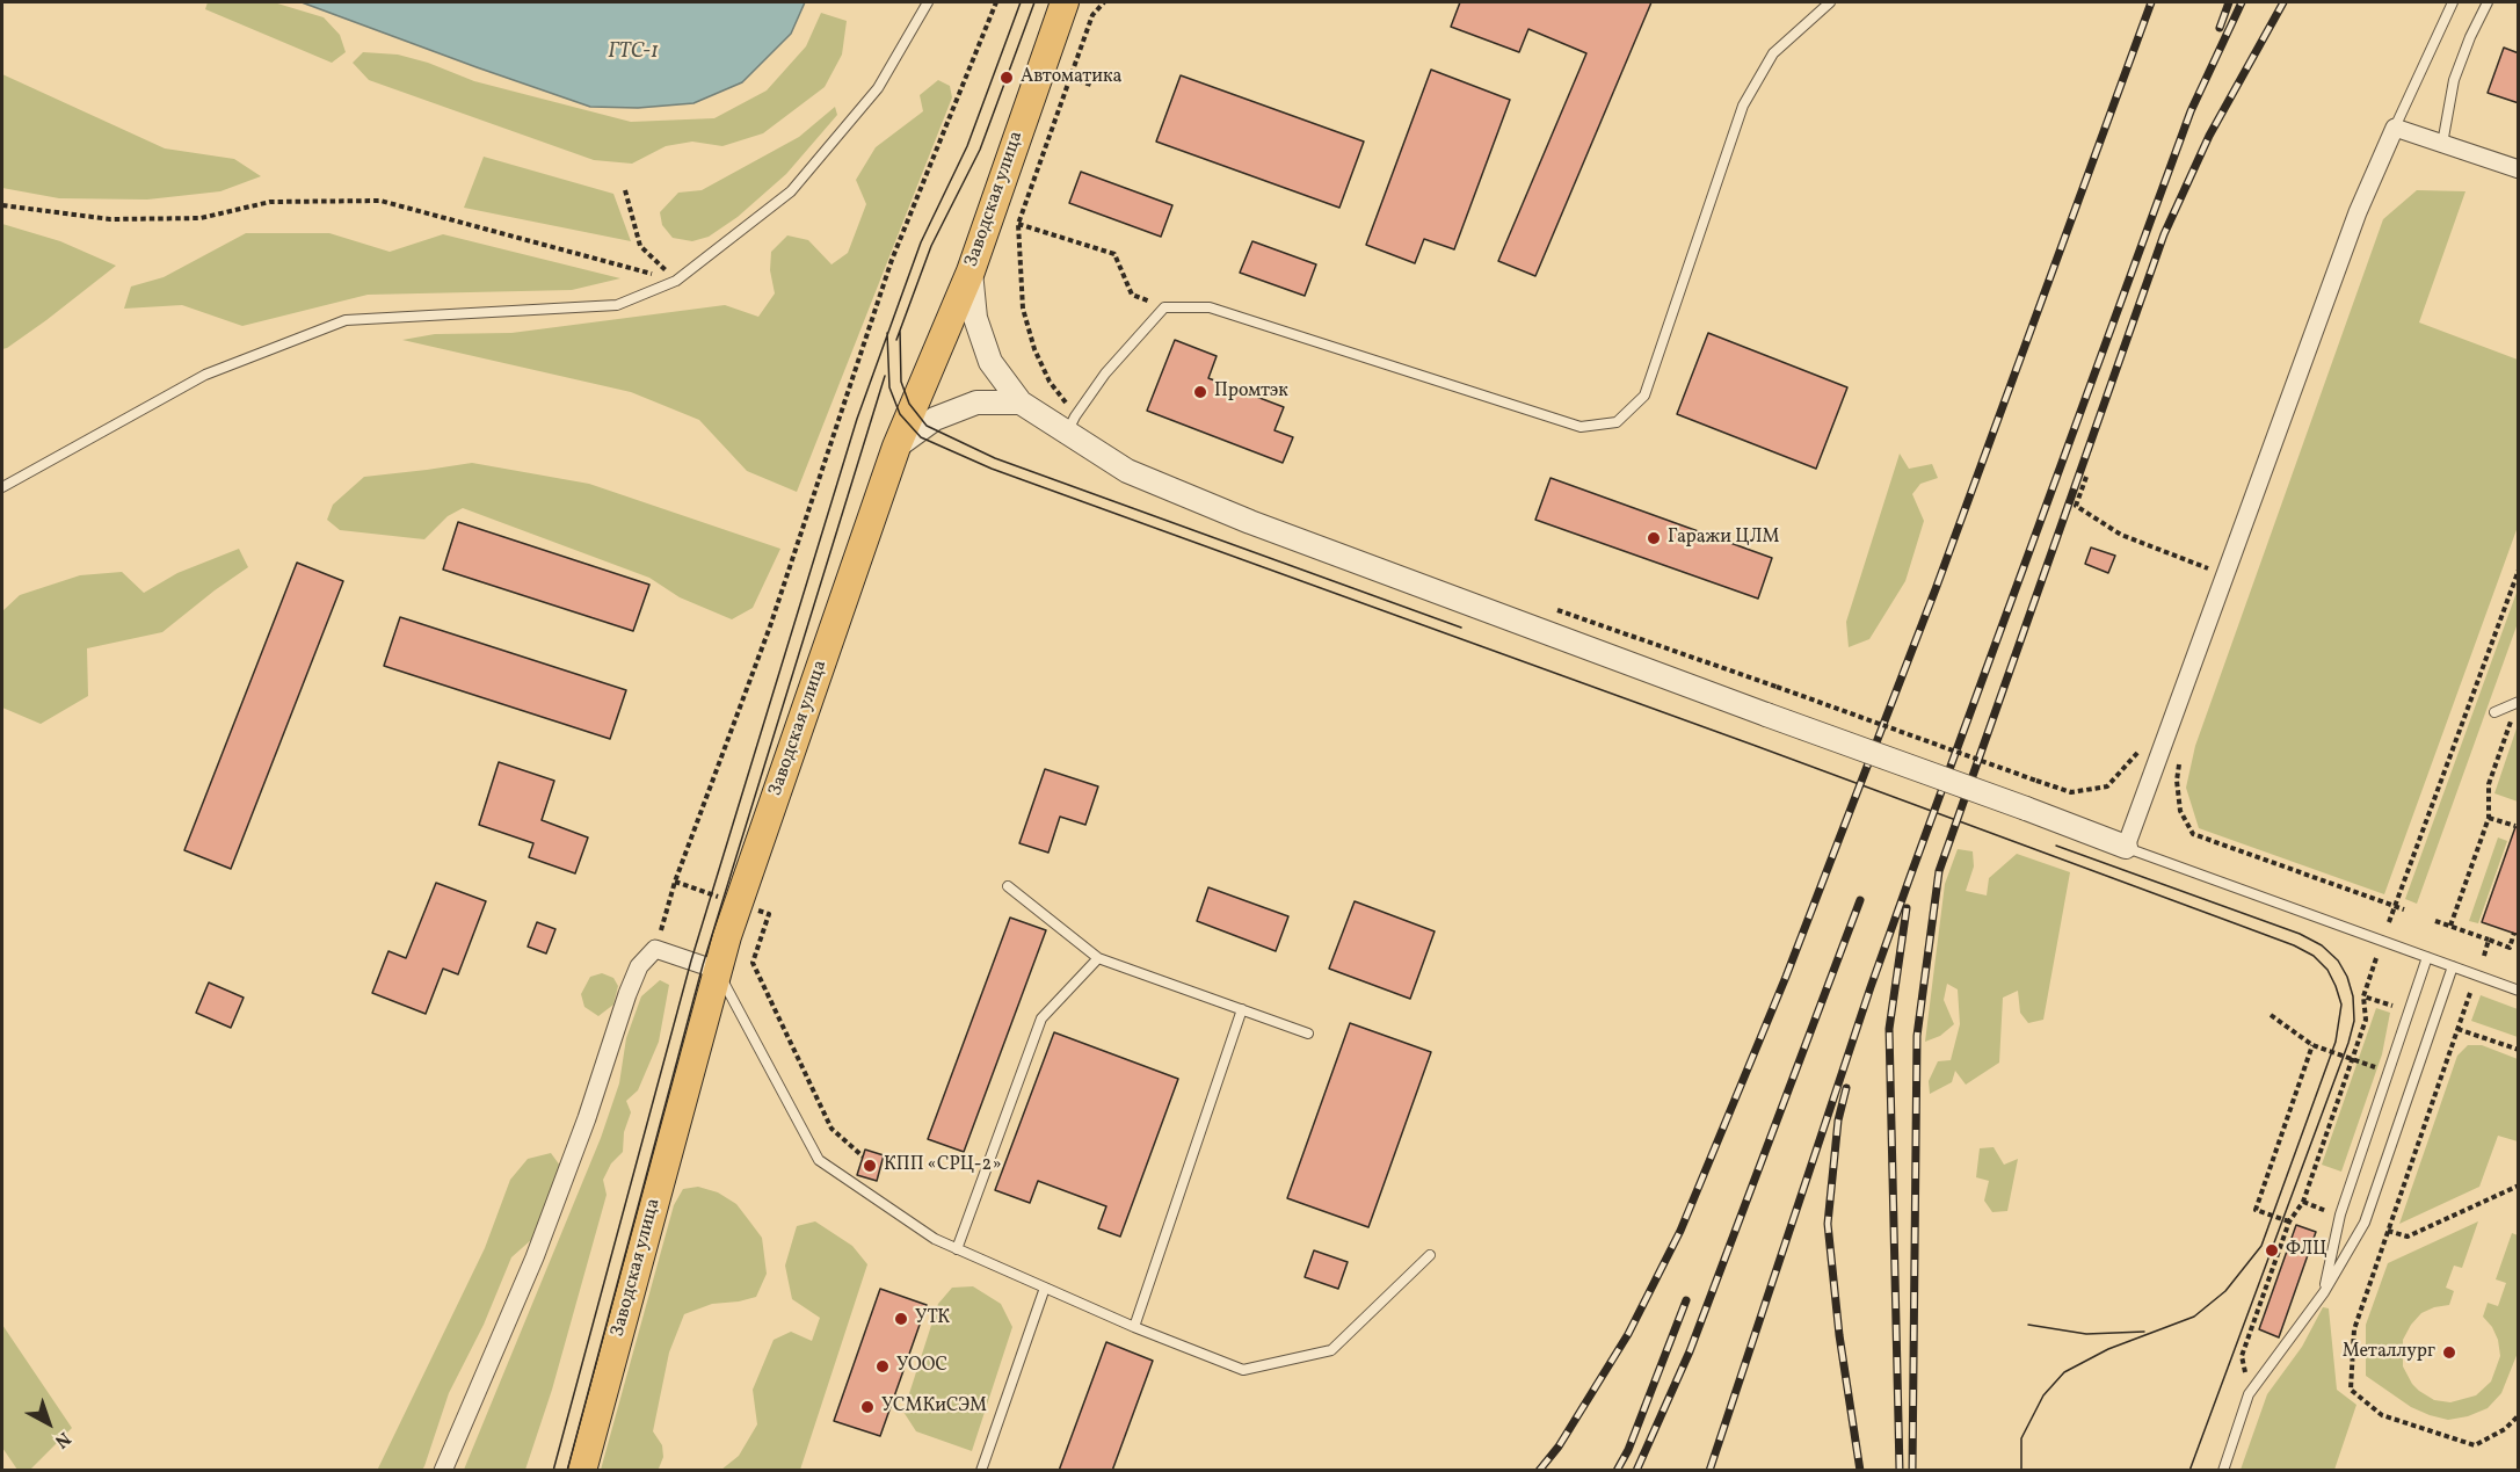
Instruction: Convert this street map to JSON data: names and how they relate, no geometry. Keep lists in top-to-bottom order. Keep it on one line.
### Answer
{"streets":{"main road":["Заводская улица"]},"water":["ГТС-1"],"places":["Автоматика","Промтэк","Гаражи ЦЛМ","КПП «СРЦ-2»","ФЛЦ","УТК","Металлург","УООС","УСМКиСЭМ"],"north":"bottom right"}
